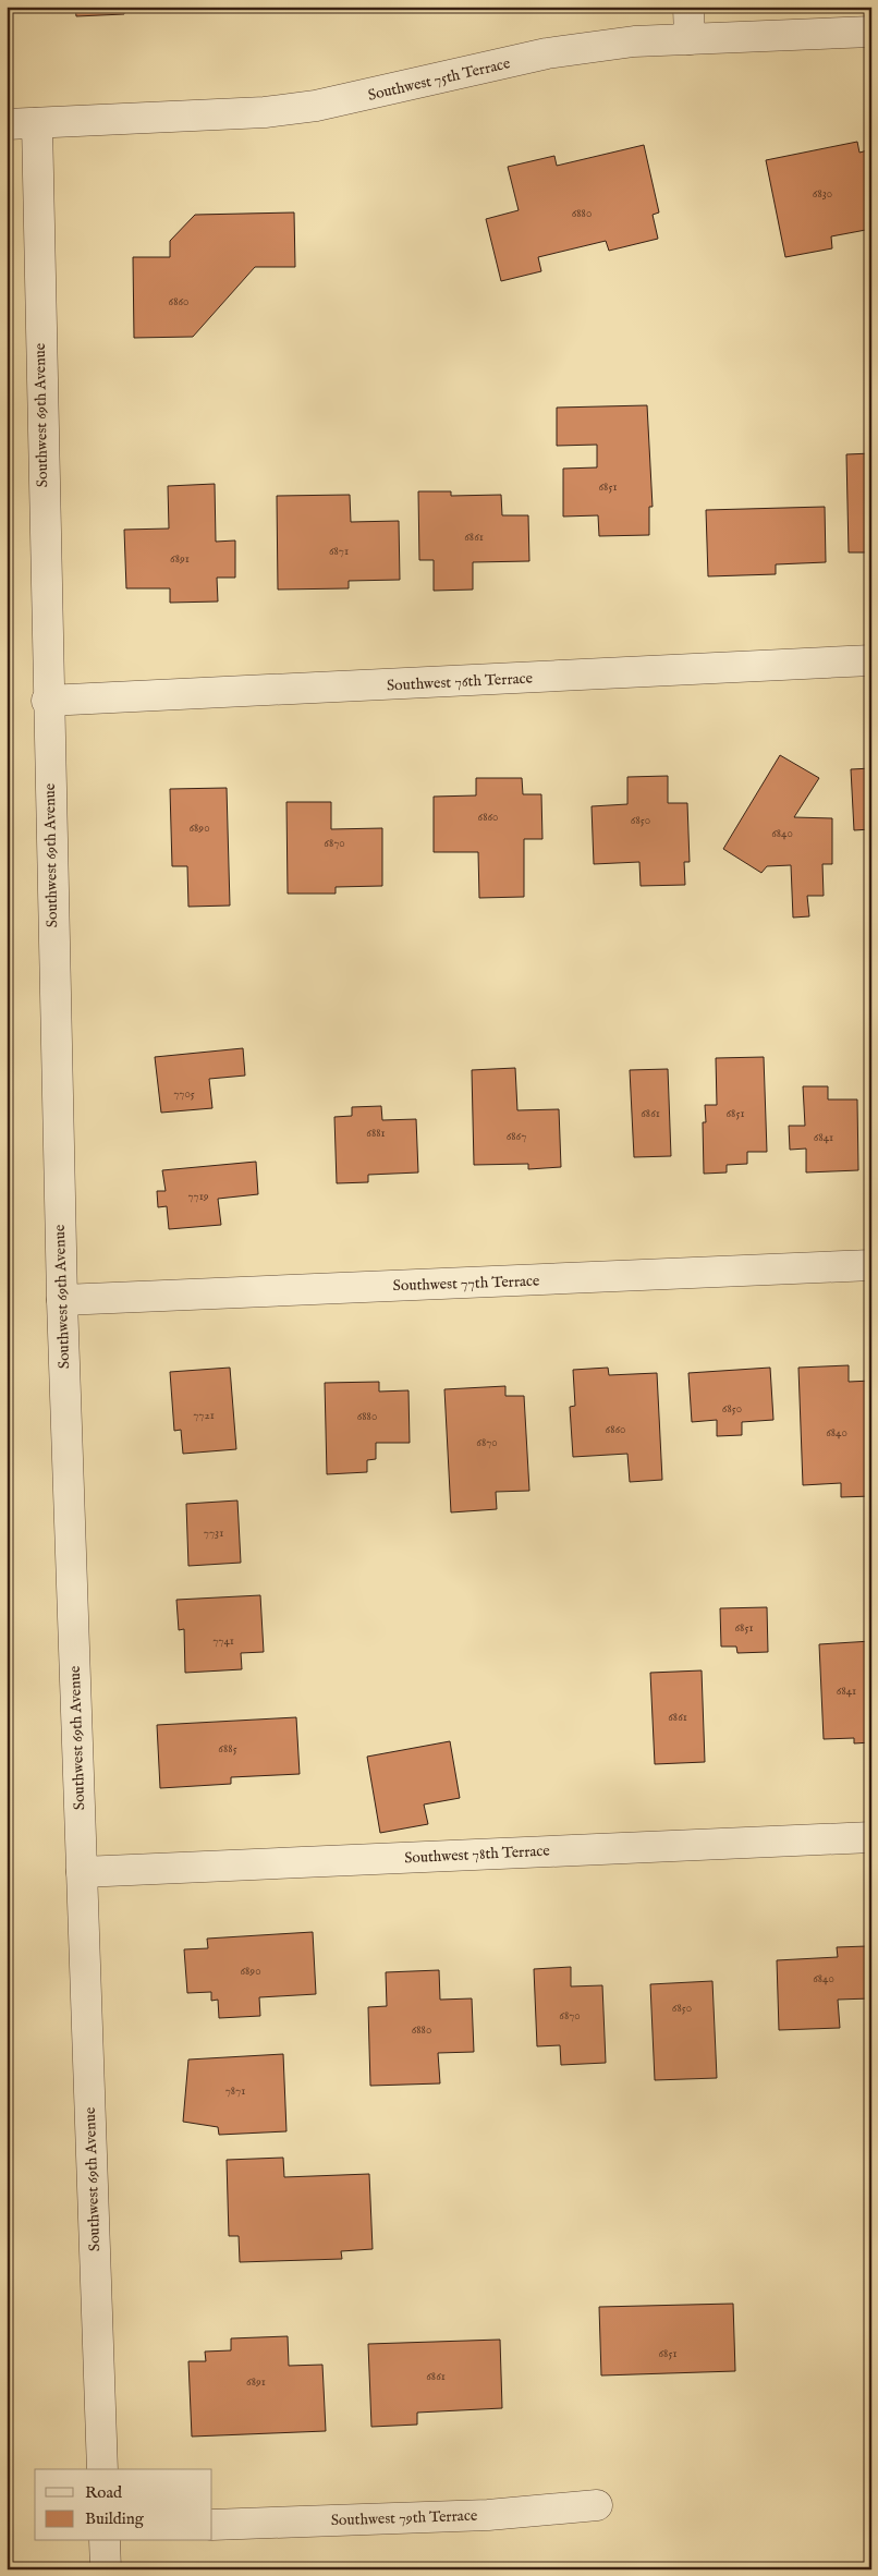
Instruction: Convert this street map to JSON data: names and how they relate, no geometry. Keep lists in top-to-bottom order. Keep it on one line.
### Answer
{"streets":{"street":["Southwest 75th Terrace","Southwest 69th Avenue","Southwest 76th Terrace","Southwest 77th Terrace","Southwest 78th Terrace","Southwest 79th Terrace"]},"crossings":[["Southwest 75th Terrace","Southwest 69th Avenue"],["Southwest 69th Avenue","Southwest 76th Terrace"],["Southwest 69th Avenue","Southwest 77th Terrace"],["Southwest 69th Avenue","Southwest 78th Terrace"]],"house_numbers":["6830","6880","6860","6851","6861","6871","6891","6860","6850","6890","6840","6870","7705","6861","6851","6881","6867","6841","7719","6850","7721","6880","6860","6840","6870","7731","6851","7741","6841","6861","6885","6890","6840","6850","6870","6880","7871","6851","6861","6891"],"legend":["Road","Building"]}
